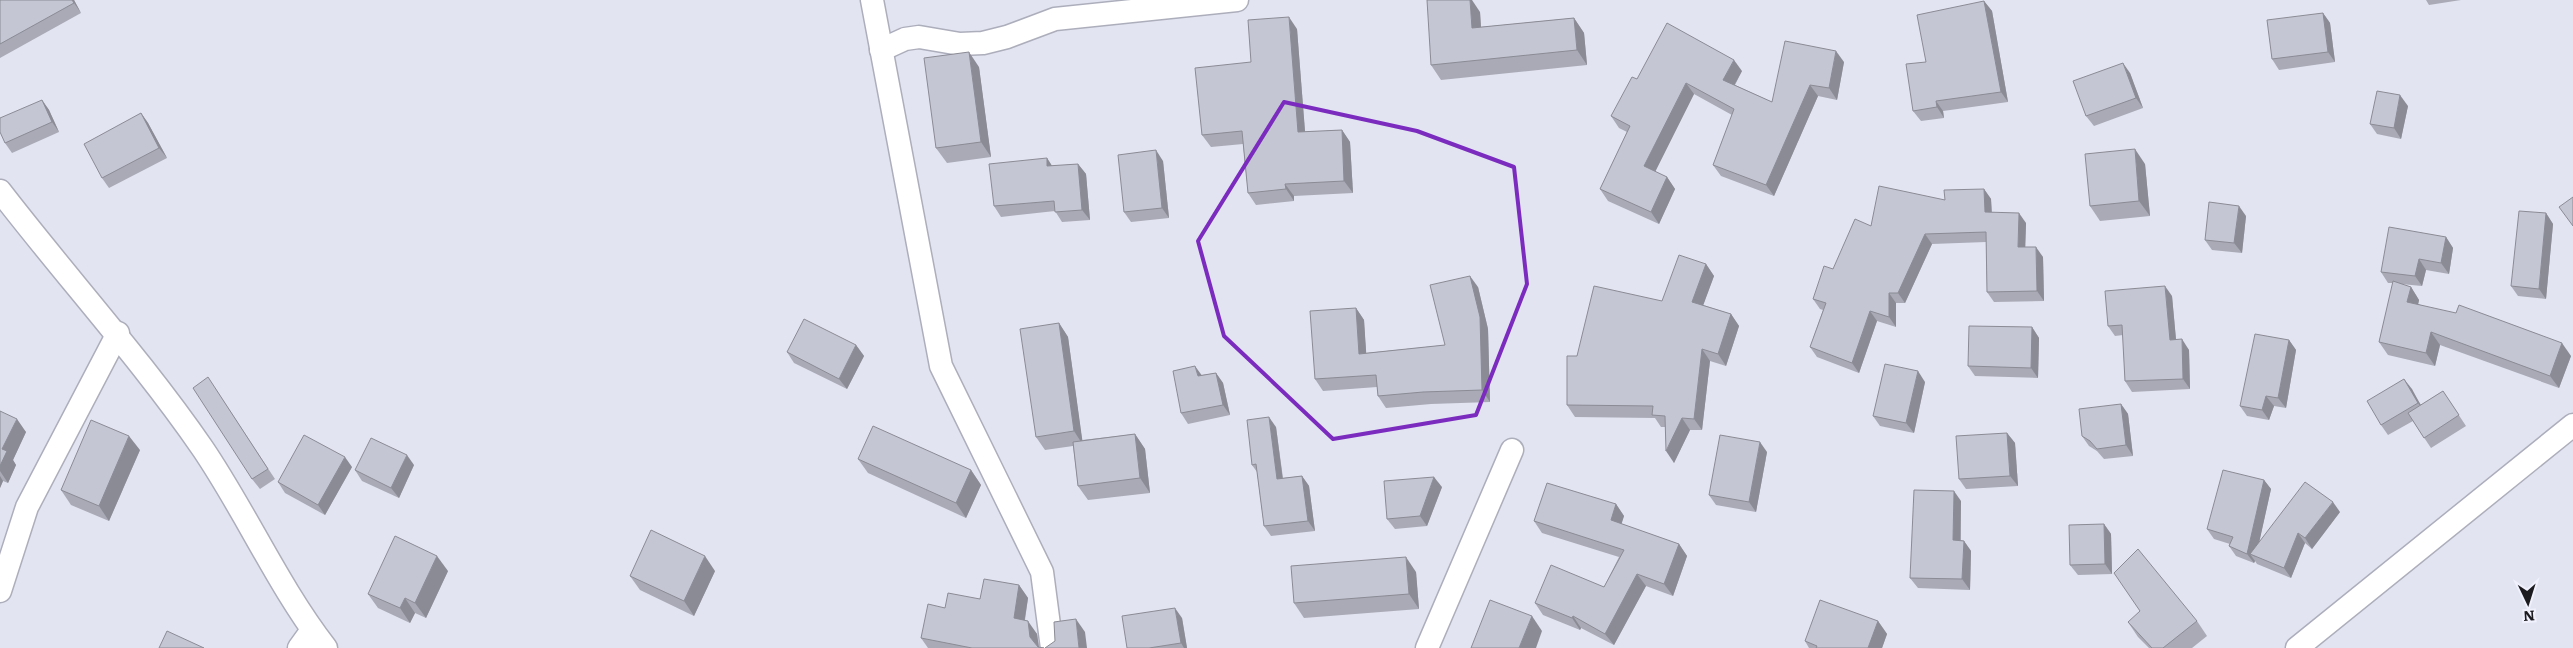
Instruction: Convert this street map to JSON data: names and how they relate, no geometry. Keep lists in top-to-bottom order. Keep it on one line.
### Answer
{"north":"bottom"}
